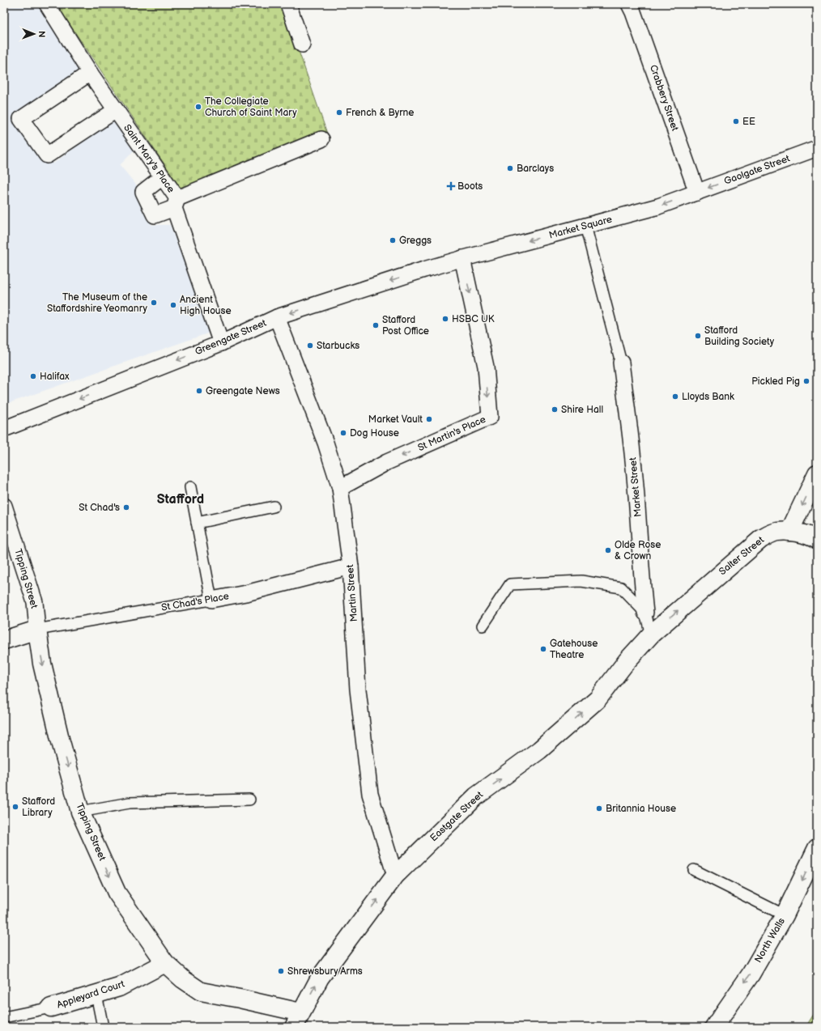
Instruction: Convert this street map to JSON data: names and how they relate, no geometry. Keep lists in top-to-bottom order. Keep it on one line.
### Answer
{"streets":{"street":["Crabbery Street","Saint Mary's Place","Gaolgate Street","Market Square","Greengate Street","St Martin's Place","Market Street","Salter Street","Tipping Street","Martin Street","St Chad's Place","Eastgate Street","North Walls","Appleyard Court"]},"crossings":[["Crabbery Street","Gaolgate Street"],["Crabbery Street","Market Square"],["Gaolgate Street","Market Square"],["Market Square","Greengate Street"],["Market Square","St Martin's Place"],["Greengate Street","St Martin's Place"],["Greengate Street","Martin Street"],["St Martin's Place","Martin Street"],["Salter Street","Eastgate Street"],["Tipping Street","St Chad's Place"],["Tipping Street","Eastgate Street"],["Tipping Street","Appleyard Court"],["Martin Street","St Chad's Place"],["Martin Street","Eastgate Street"]],"one_way":["Gaolgate Street","Market Square","Greengate Street","Salter Street","Tipping Street","Eastgate Street","North Walls"],"districts":["Stafford"],"places":{"other":["The Collegiate Church of Saint Mary","French & Byrne","EE","Barclays","Greggs","The Museum of the Staffordshire Yeomanry","Ancient High House","HSBC UK","Stafford Post Office","Stafford Building Society","Starbucks","Halifax","Pickled Pig","Greengate News","Lloyds Bank","Shire Hall","Market Vault","Dog House","St Chad's","Olde Rose & Crown","Gatehouse Theatre","Stafford Library","Britannia House","Shrewsbury Arms"],"health":["Boots"]},"north":"right"}
